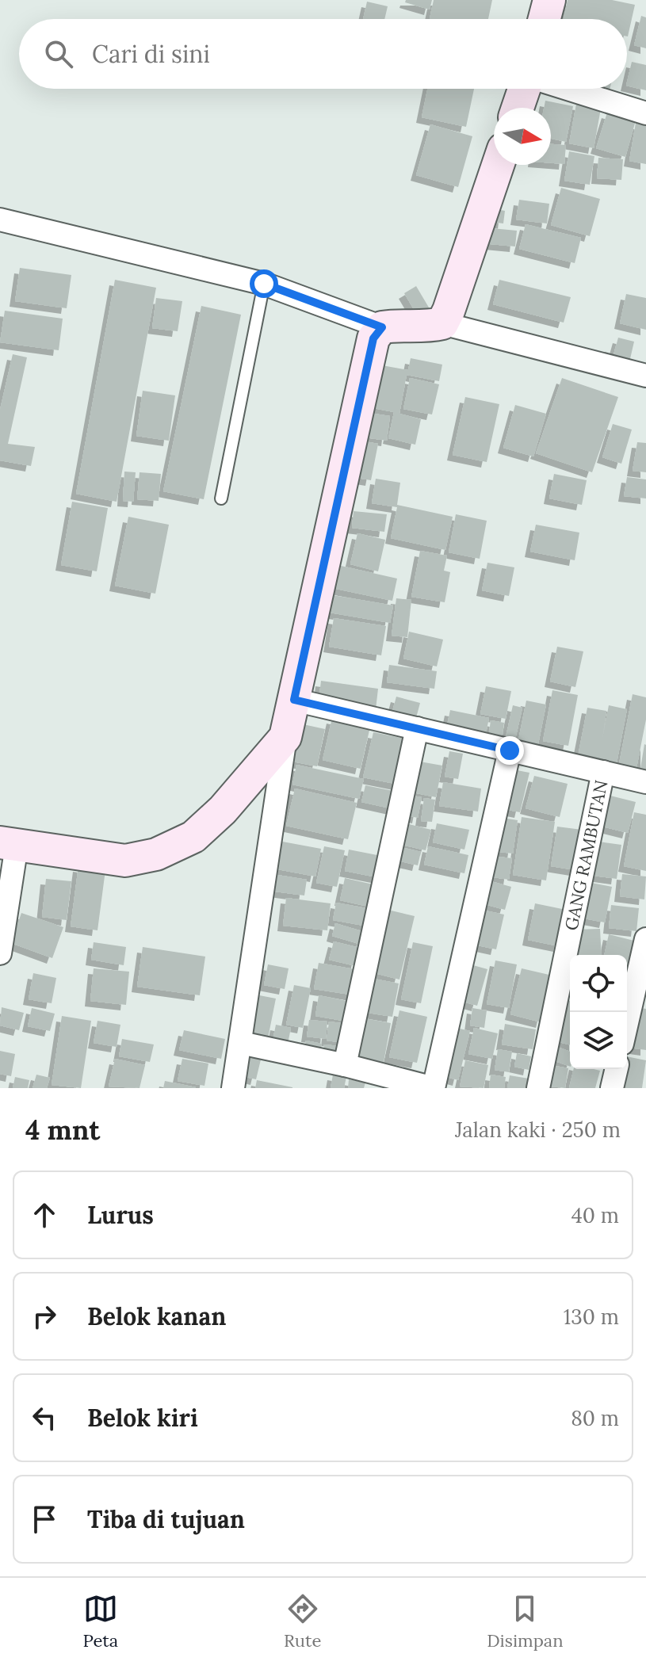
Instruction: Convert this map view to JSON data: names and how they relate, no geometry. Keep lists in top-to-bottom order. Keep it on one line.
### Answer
{"streets":{"street":["GANG RAMBUTAN"]},"north":"right","page":{"search":"Cari di sini","heading":["4 mnt","Jalan kaki · 250 m"],"list":[["Lurus","40 m"],["Belok kanan","130 m"],["Belok kiri","80 m"],"Tiba di tujuan"],"nav":["Peta","Rute","Disimpan"]}}
